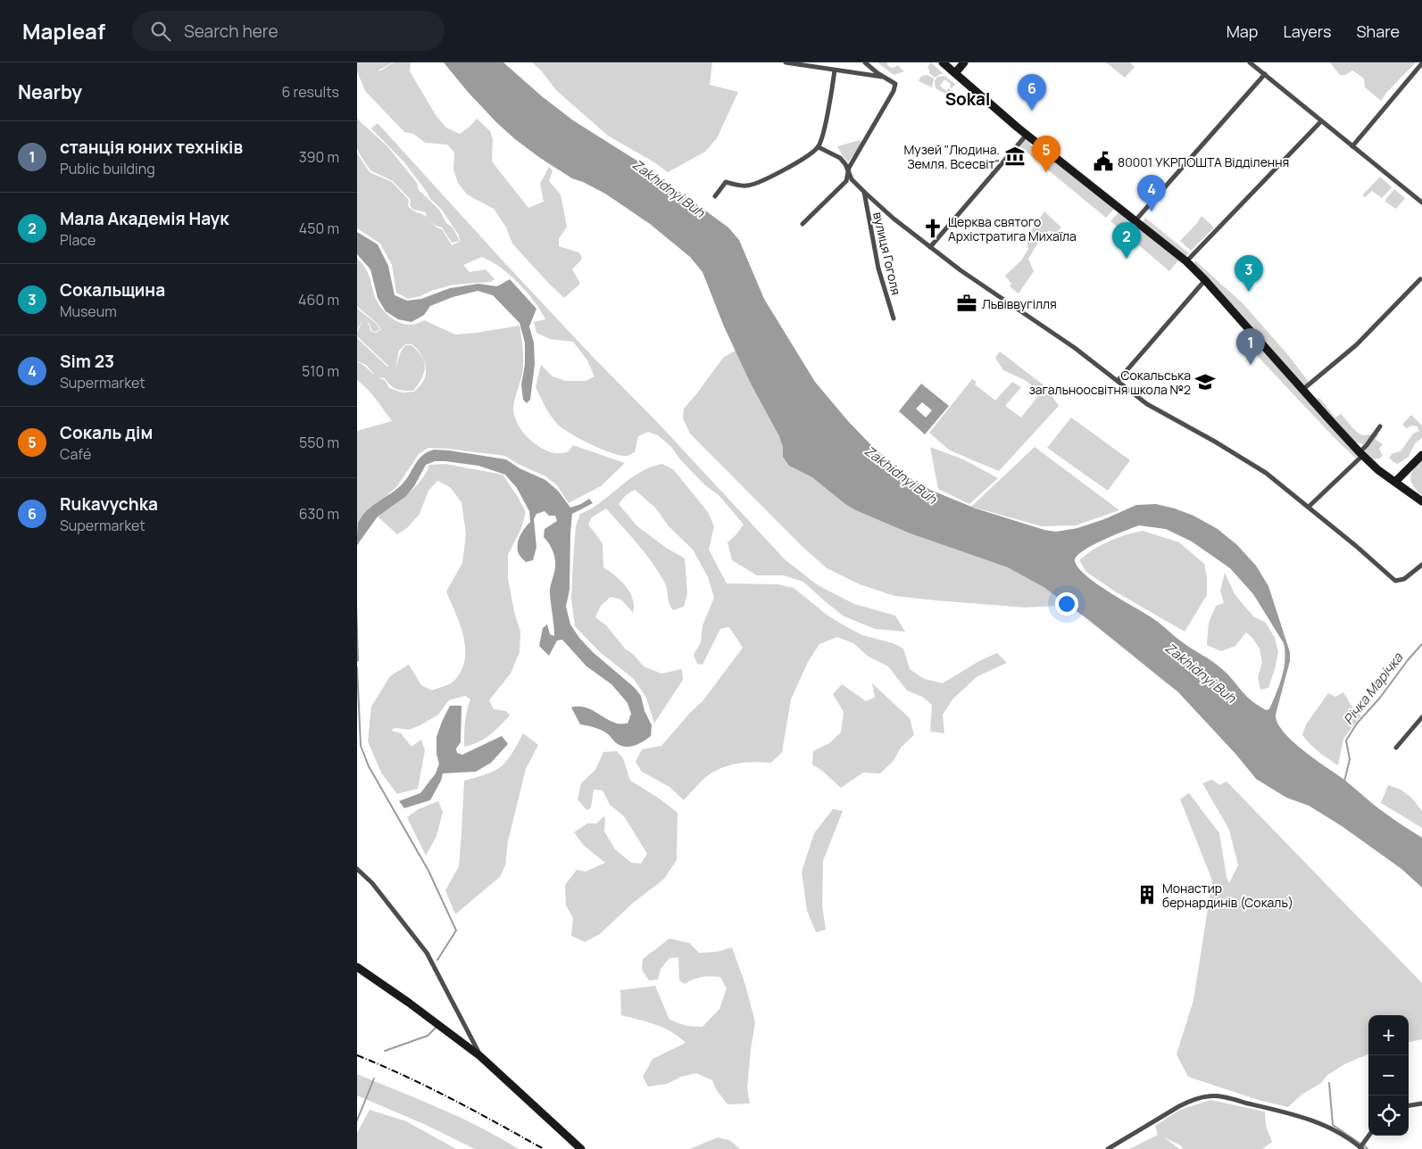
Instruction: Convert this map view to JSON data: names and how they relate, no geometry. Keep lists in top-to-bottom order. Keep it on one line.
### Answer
{"streets":{"street":["вулиця Гоголя"]},"districts":["Sokal"],"water":["Zakhidnyi Buh","Річка Марічка"],"places":{"museum":["Музей \"Людина. Земля. Всесвіт\""],"public building":["80001 УКРПОШТА Відділення"],"church":["Церква святого Архістратига Михаїла"],"office":["Львіввугілля"],"school or university":["Сокальська загальноосвітня школа №2"],"building":["Монастир бернардинів (Сокаль)"]},"page":{"header":"Mapleaf","search":"Search here","nav":["Map","Layers","Share"],"heading":["Nearby","6 results"],"pins":["6","5","4","2","3","1"],"list":[{"mark":"1","name":"станція юних техніків","note":"Public building","value":"390 m"},{"mark":"2","name":"Мала Академія Наук","note":"Place","value":"450 m"},{"mark":"3","name":"Сокальщина","note":"Museum","value":"460 m"},{"mark":"4","name":"Sim 23","note":"Supermarket","value":"510 m"},{"mark":"5","name":"Сокаль дім","note":"Café","value":"550 m"},{"mark":"6","name":"Rukavychka","note":"Supermarket","value":"630 m"}],"map_buttons":["+","−"]}}
